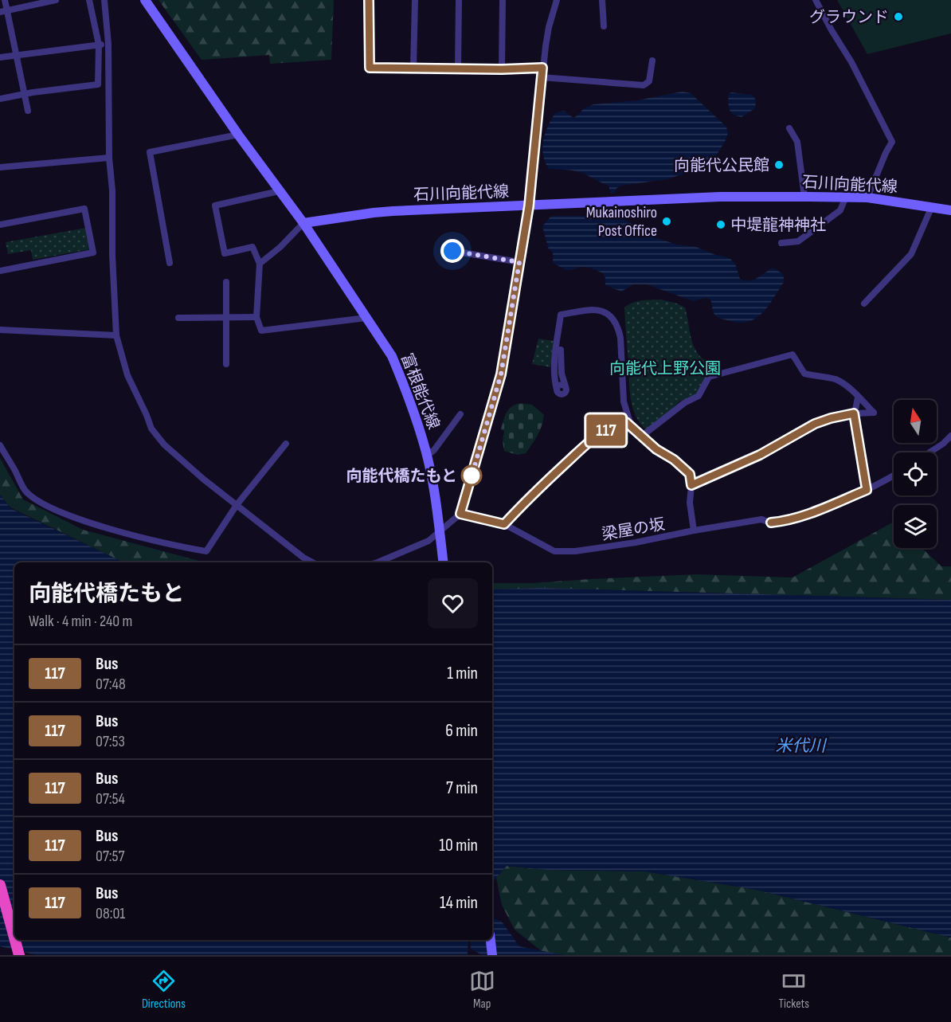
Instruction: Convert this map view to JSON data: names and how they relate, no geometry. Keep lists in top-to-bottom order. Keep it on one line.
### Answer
{"streets":{"main road":["石川向能代線","富根能代線"],"street":["梁屋の坂"]},"crossings":[["石川向能代線","富根能代線"]],"water":["米代川"],"parks":["向能代上野公園"],"places":["グラウンド","向能代公民館","Mukainoshiro Post Office","中堤龍神神社","向能代橋たもと"],"lines":["bus line 117"],"north":"top","page":{"on_map":"117","heading":["向能代橋たもと","Walk · 4 min · 240 m"],"list":[{"mark":"117","name":"Bus","note":"07:48","value":"1 min"},{"mark":"117","name":"Bus","note":"07:53","value":"6 min"},{"mark":"117","name":"Bus","note":"07:54","value":"7 min"},{"mark":"117","name":"Bus","note":"07:57","value":"10 min"},{"mark":"117","name":"Bus","note":"08:01","value":"14 min"}],"tabs":["Directions","Map","Tickets"]}}
